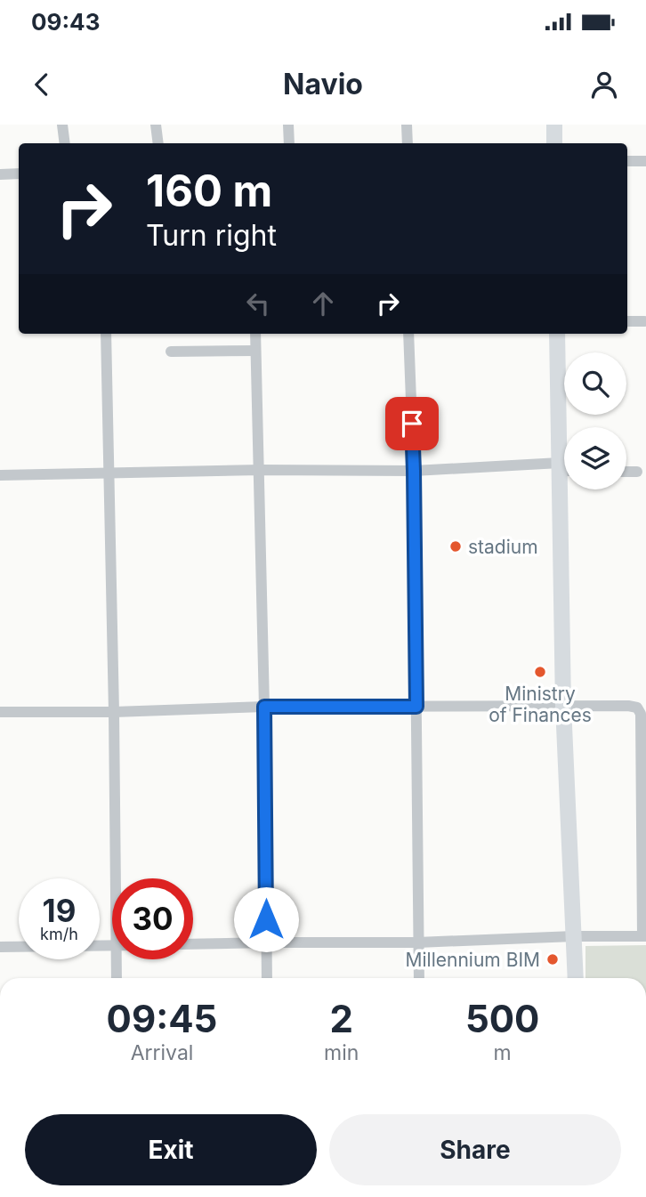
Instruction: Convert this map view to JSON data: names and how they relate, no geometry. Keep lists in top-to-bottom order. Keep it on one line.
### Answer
{"places":["stadium","Ministry of Finances","Millennium BIM"],"page":{"status":"09:43","header":"Navio","turn":["160 m","Turn right"],"speed":"19 km/h","limit":"30","eta":["09:45","Arrival","2","min","500","m"],"buttons":["Exit","Share"]}}
